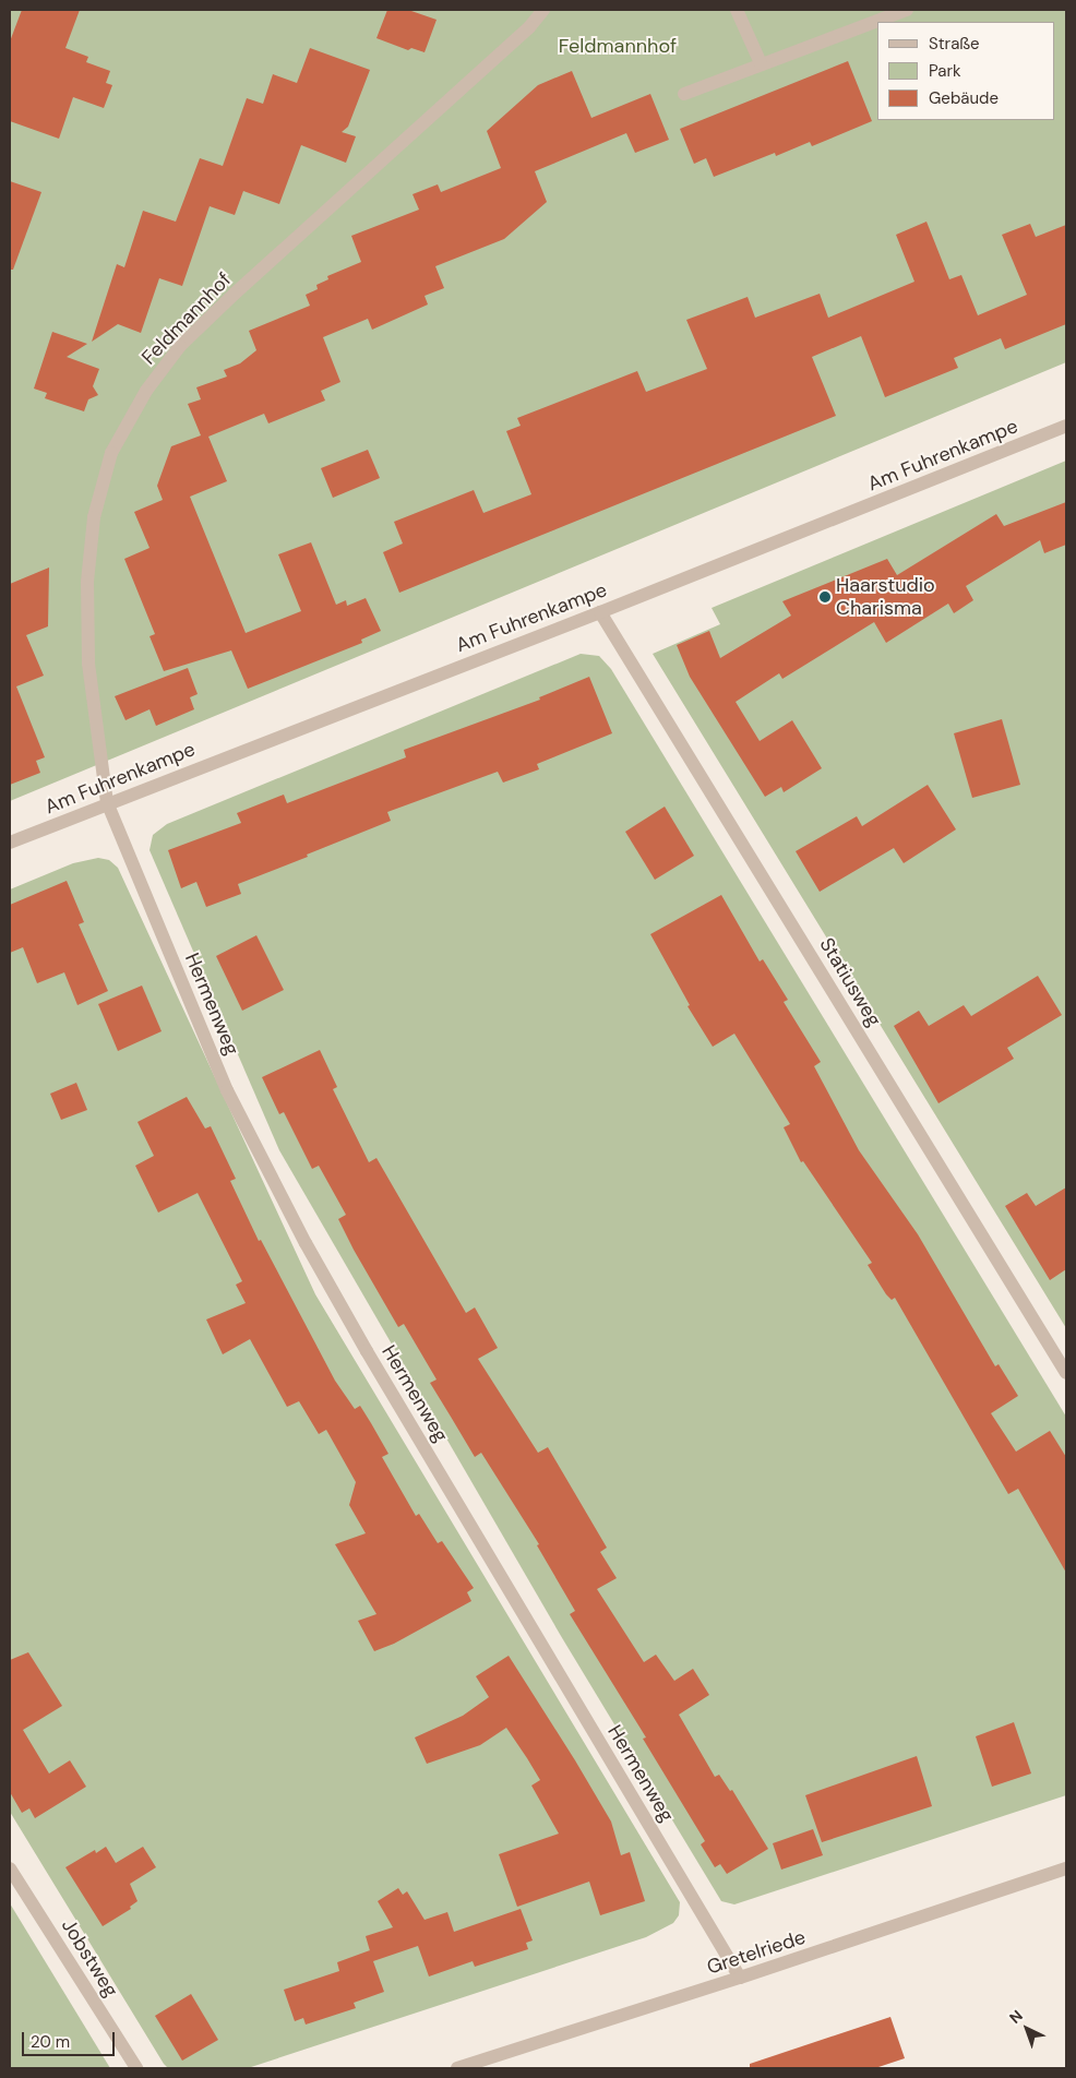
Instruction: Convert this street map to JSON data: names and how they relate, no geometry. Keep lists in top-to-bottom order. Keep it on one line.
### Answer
{"streets":{"street":["Feldmannhof","Am Fuhrenkampe","Statiusweg","Hermenweg","Gretelriede","Jobstweg"]},"crossings":[["Feldmannhof","Am Fuhrenkampe"],["Feldmannhof","Hermenweg"],["Am Fuhrenkampe","Statiusweg"],["Am Fuhrenkampe","Hermenweg"],["Hermenweg","Gretelriede"]],"parks":["Feldmannhof"],"places":["Haarstudio Charisma"],"legend":["Straße","Park","Gebäude"],"scale_bar":"20 m","north":"top left"}
